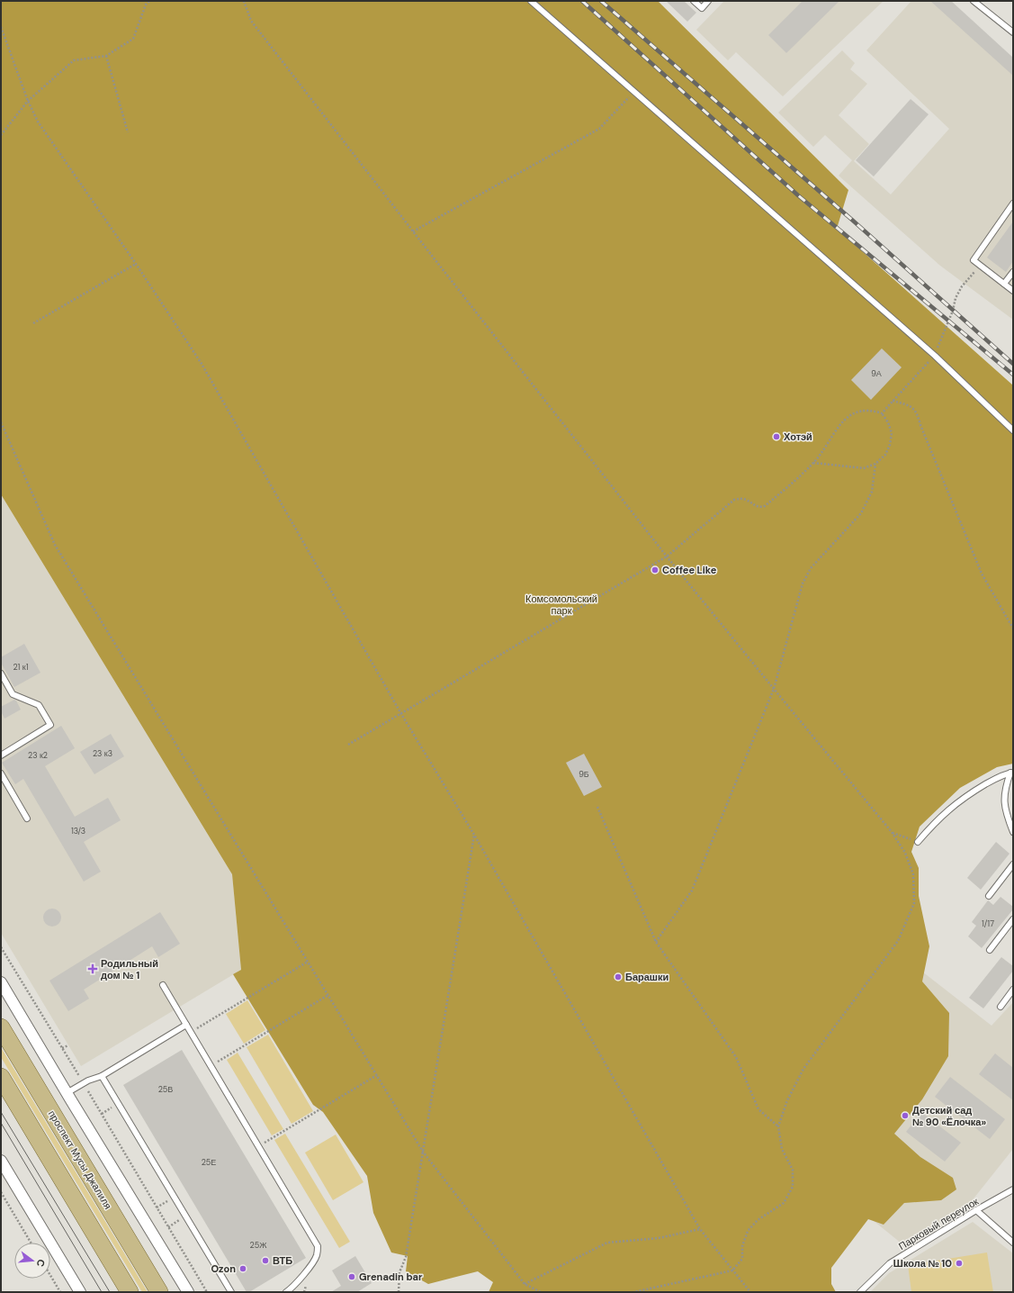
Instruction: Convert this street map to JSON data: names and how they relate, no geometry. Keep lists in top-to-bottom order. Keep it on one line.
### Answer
{"streets":{"main road":["проспект Мусы Джалиля"],"lane":["Парковый переулок"]},"parks":["Комсомольский парк"],"places":{"other":["Хотэй","Coffee Like","Барашки","Детский сад № 90 «Ёлочка»","ВТБ","Школа № 10","Ozon","Grenadin bar"],"health":["Родильный дом № 1"]},"house_numbers":["9А","21 к1","23 к3","23 к2","9Б","13/3","1/17","25В","25Е","25Ж"],"north":"right"}
